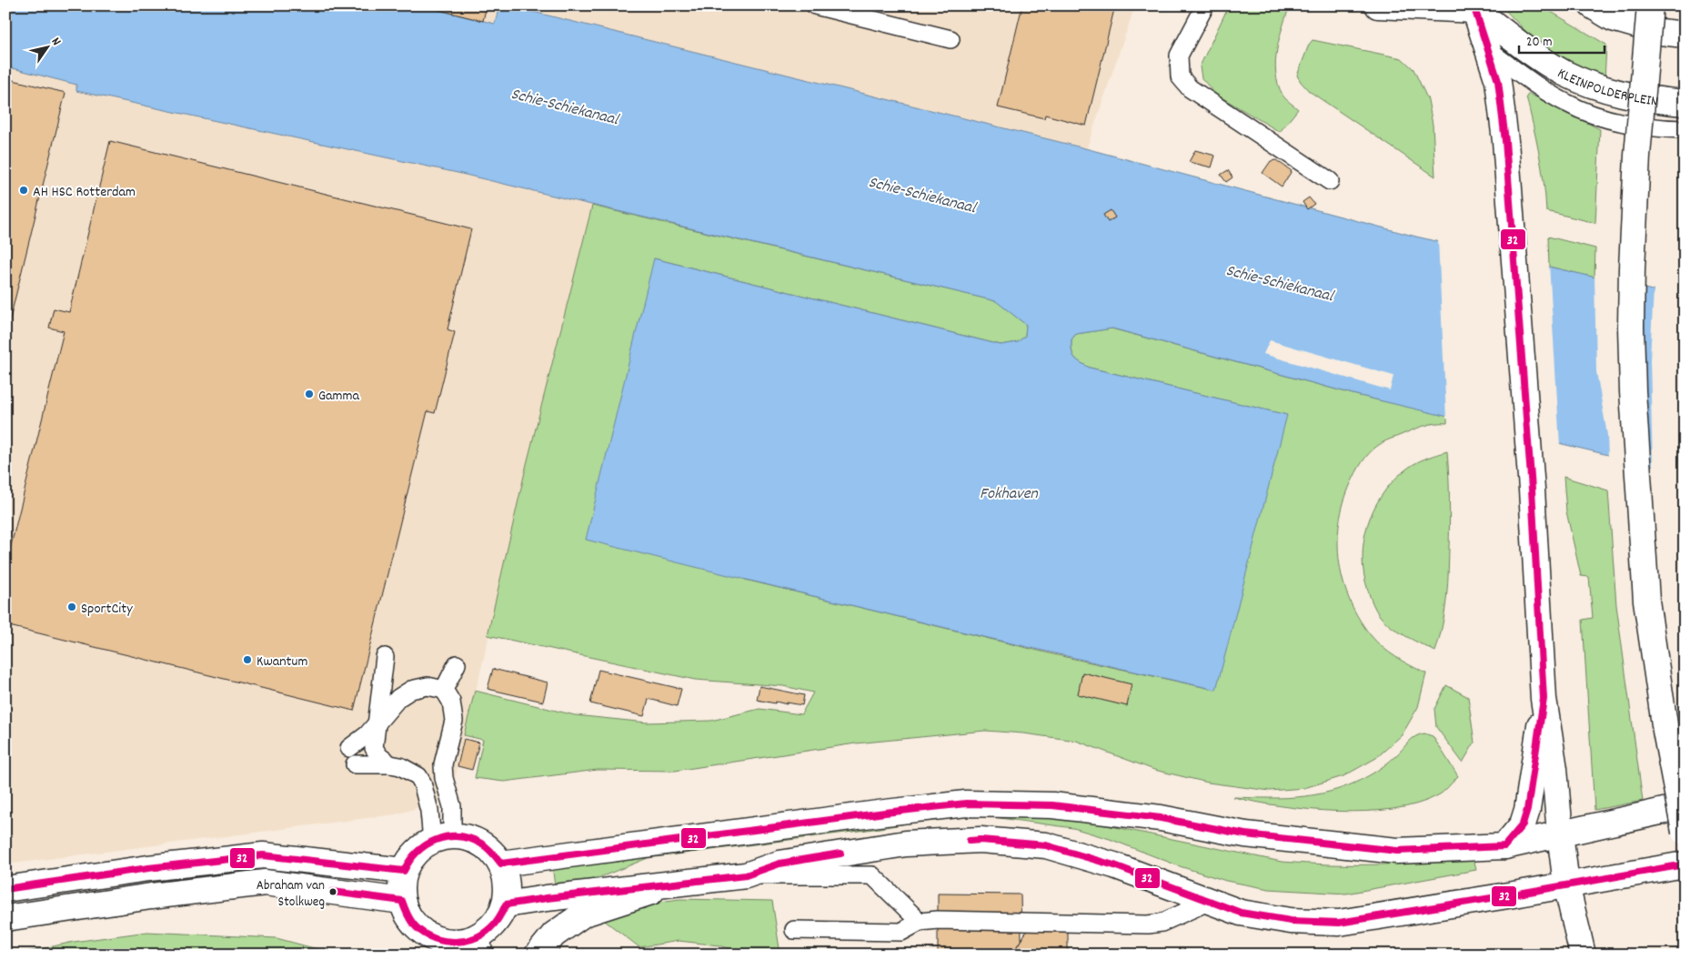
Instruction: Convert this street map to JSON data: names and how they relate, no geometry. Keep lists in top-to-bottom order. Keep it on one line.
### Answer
{"streets":{"main road":["KLEINPOLDERPLEIN"]},"water":["Schie-Schiekanaal","Fokhaven"],"places":["AH HSC Rotterdam","Gamma","SportCity","Kwantum","Abraham van Stolkweg"],"lines":["transit line 32"],"scale_bar":"20 m","north":"top right"}
